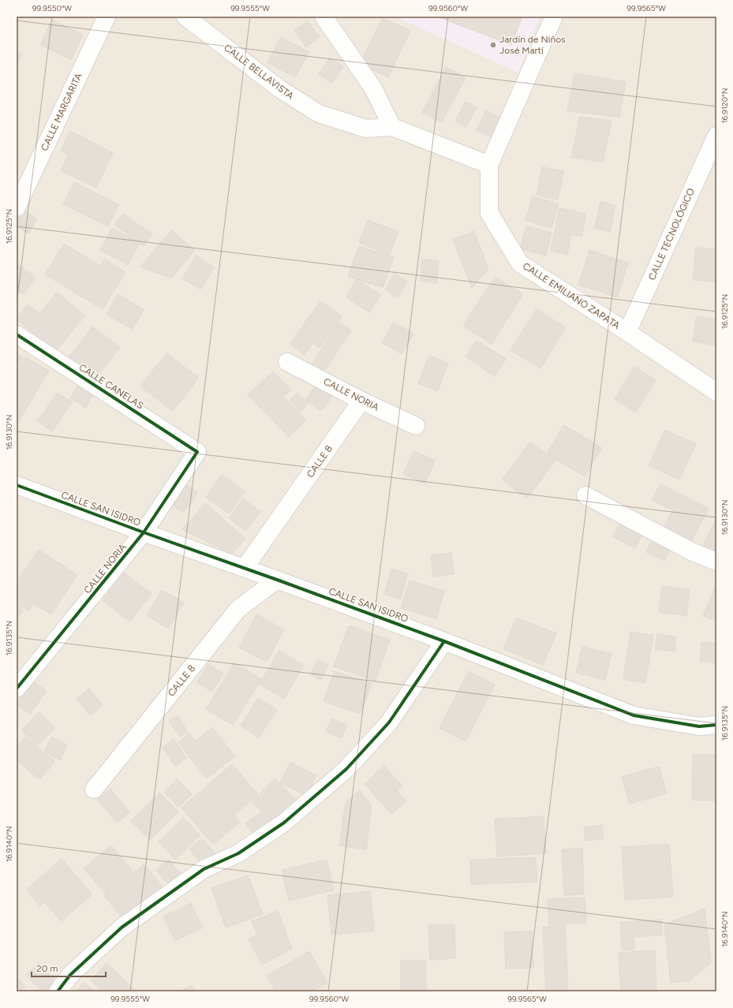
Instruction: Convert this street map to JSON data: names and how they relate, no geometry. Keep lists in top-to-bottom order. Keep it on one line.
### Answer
{"streets":{"street":["CALLE BELLAVISTA","CALLE MARGARITA","CALLE TECNOLÓGICO","CALLE EMILIANO ZAPATA","CALLE CANELAS","CALLE NORIA","CALLE 8","CALLE SAN ISIDRO"]},"crossings":[["CALLE TECNOLÓGICO","CALLE EMILIANO ZAPATA"],["CALLE CANELAS","CALLE NORIA"],["CALLE NORIA","CALLE 8"],["CALLE NORIA","CALLE SAN ISIDRO"],["CALLE 8","CALLE SAN ISIDRO"]],"places":["Jardín de Niños José Martí"],"scale_bar":"20 m","coordinates":["99.9550°W","99.9555°W","99.9560°W","99.9565°W","16.9120°N","16.9125°N","16.9130°N","16.9135°N","16.9140°N"]}
